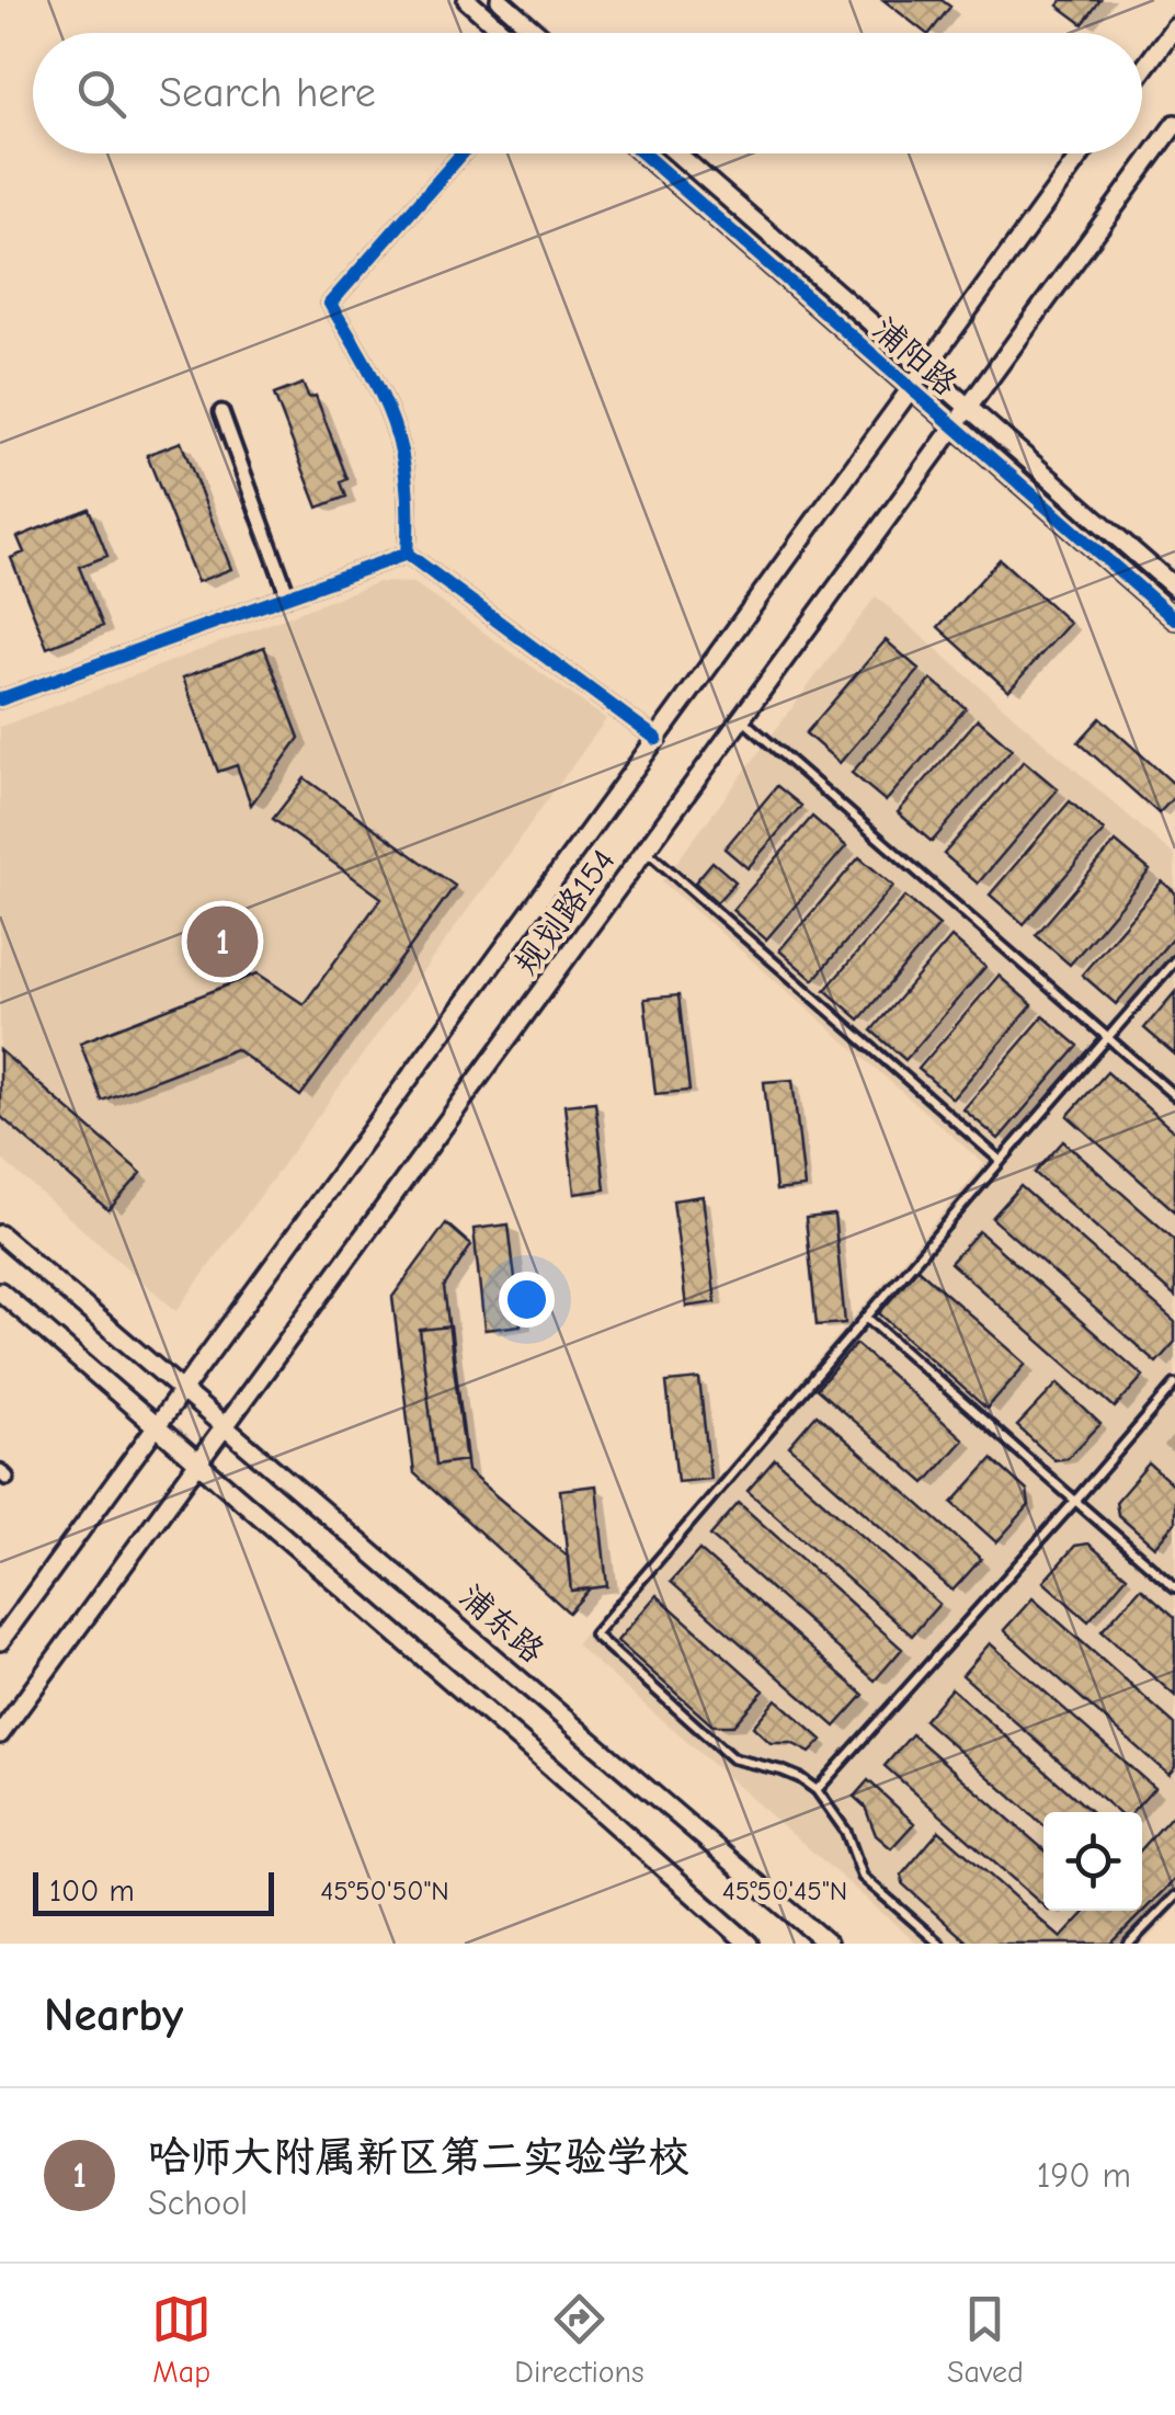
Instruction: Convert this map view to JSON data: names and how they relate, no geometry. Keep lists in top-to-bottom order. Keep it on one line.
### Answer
{"streets":{"main road":["浦阳路","规划路154","浦东路"]},"crossings":[["浦阳路","规划路154"],["规划路154","浦东路"]],"scale_bar":"100 m","page":{"search":"Search here","pins":"1","scale":"100 m","heading":"Nearby","list":[{"mark":"1","name":"哈师大附属新区第二实验学校","note":"School","value":"190 m"}],"nav":["Map","Directions","Saved"]},"coordinates":["45°50'50\"N","45°50'45\"N"]}
